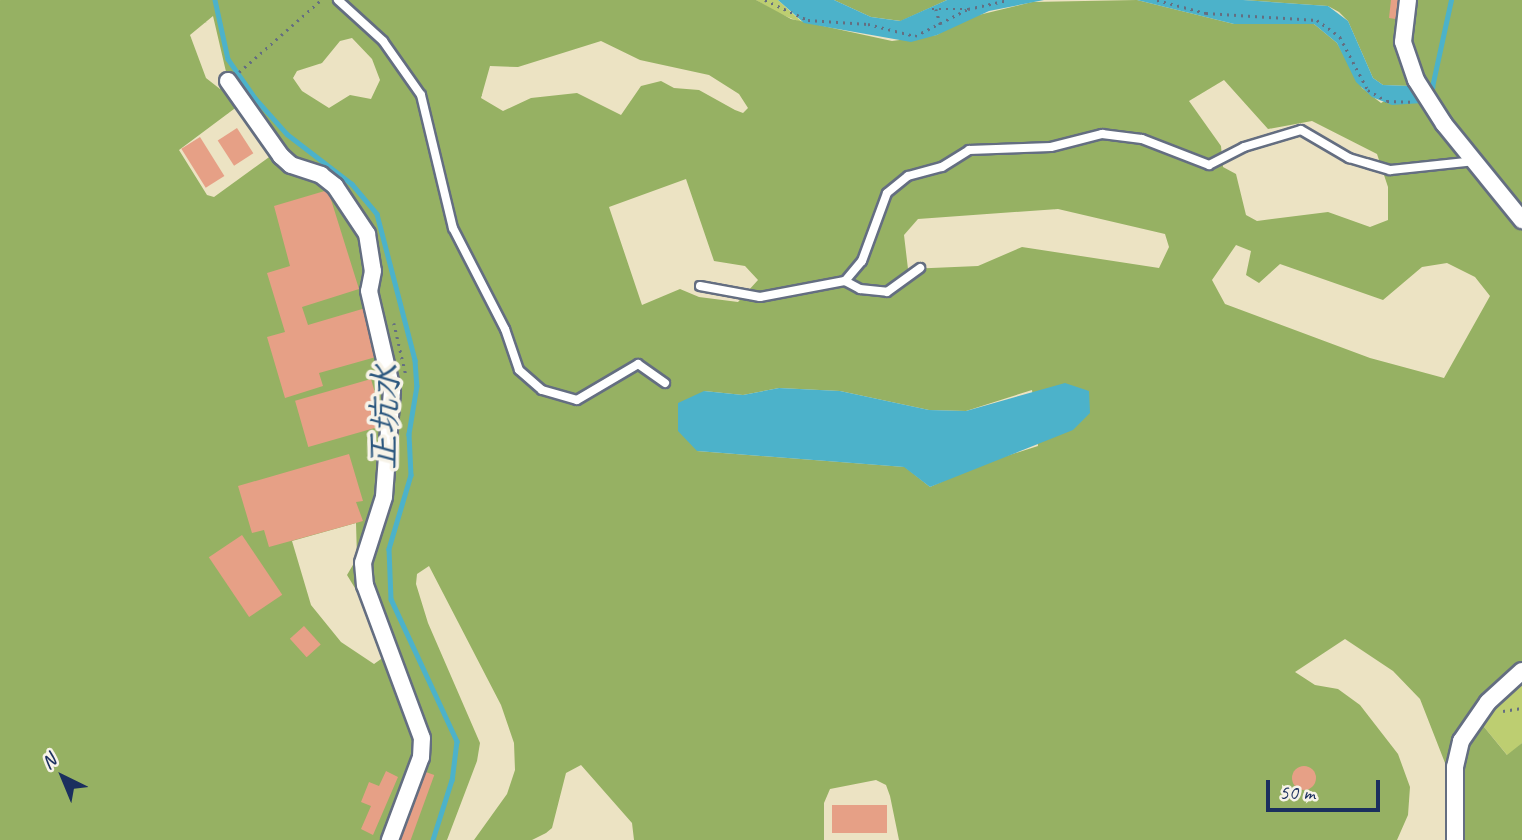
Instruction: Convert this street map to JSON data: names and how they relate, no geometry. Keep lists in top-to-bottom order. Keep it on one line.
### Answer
{"water":["正坑水"],"scale_bar":"50 m","north":"top left"}
